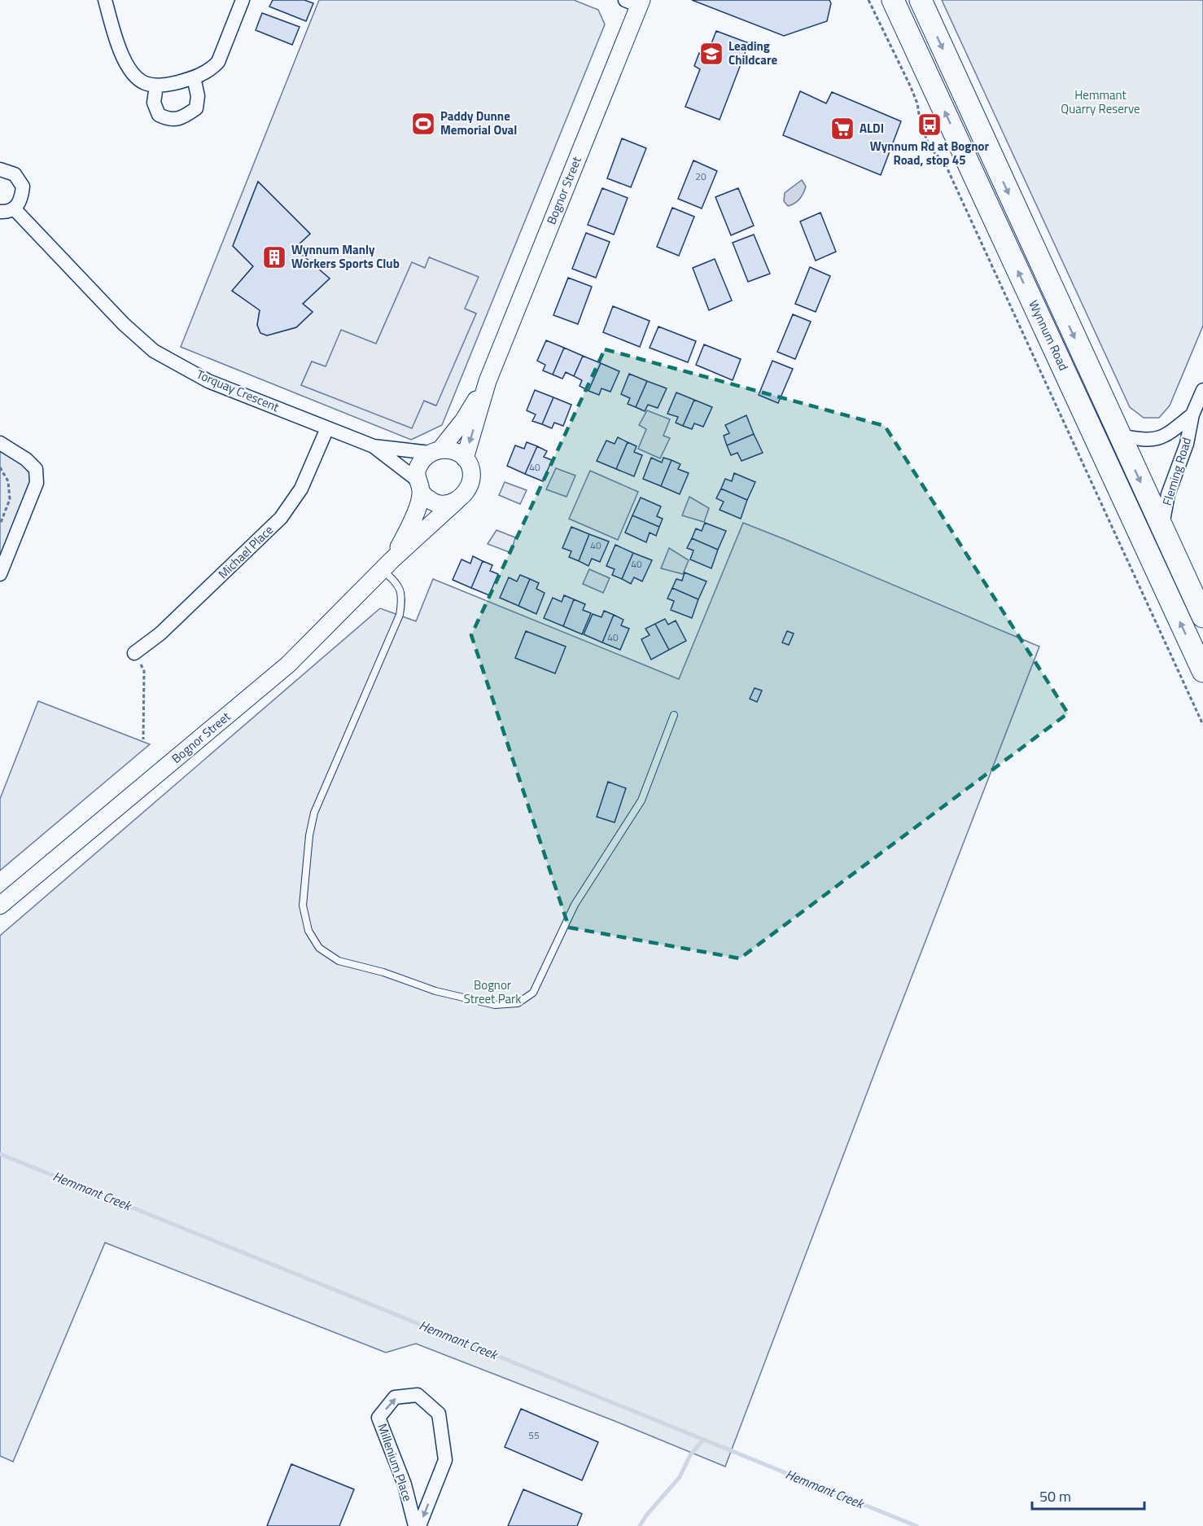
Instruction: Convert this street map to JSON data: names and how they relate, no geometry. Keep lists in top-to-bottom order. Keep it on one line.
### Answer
{"streets":{"main road":["Wynnum Road"],"street":["Bognor Street","Torquay Crescent","Fleming Road","Michael Place","Millenium Place"]},"crossings":[["Bognor Street","Torquay Crescent"],["Wynnum Road","Fleming Road"],["Torquay Crescent","Michael Place"]],"water":["Hemmant Creek"],"parks":["Hemmant Quarry Reserve","Bognor Street Park"],"places":{"school or university":["Leading Childcare"],"sports":["Paddy Dunne Memorial Oval"],"bus stop":["Wynnum Rd at Bognor Road, stop 45"],"supermarket":["ALDI"],"building":["Wynnum Manly Workers Sports Club"]},"house_numbers":["20","40","40","40","40","55"],"scale_bar":"50 m"}
